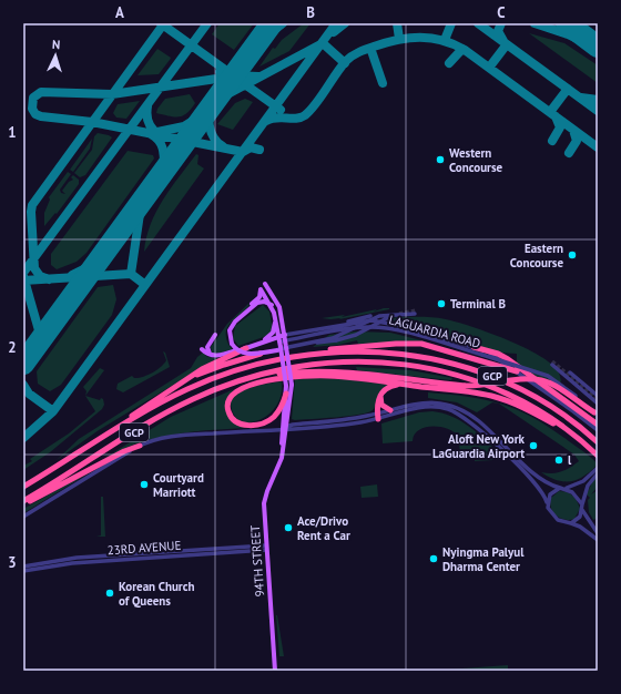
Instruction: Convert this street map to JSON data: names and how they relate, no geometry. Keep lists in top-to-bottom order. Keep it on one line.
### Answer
{"streets":{"highway":["GCP"],"main road":["94TH STREET"],"street":["LAGUARDIA ROAD","23RD AVENUE"]},"crossings":[["LAGUARDIA ROAD","94TH STREET"],["23RD AVENUE","94TH STREET"]],"places":["Western Concourse","Eastern Concourse","Terminal B","Aloft New York LaGuardia Airport","l","Courtyard Marriott","Ace/Drivo Rent a Car","Nyingma Palyul Dharma Center","Korean Church of Queens"],"north":"top","grid":{"columns":["A","B","C"],"rows":["1","2","3"]}}
